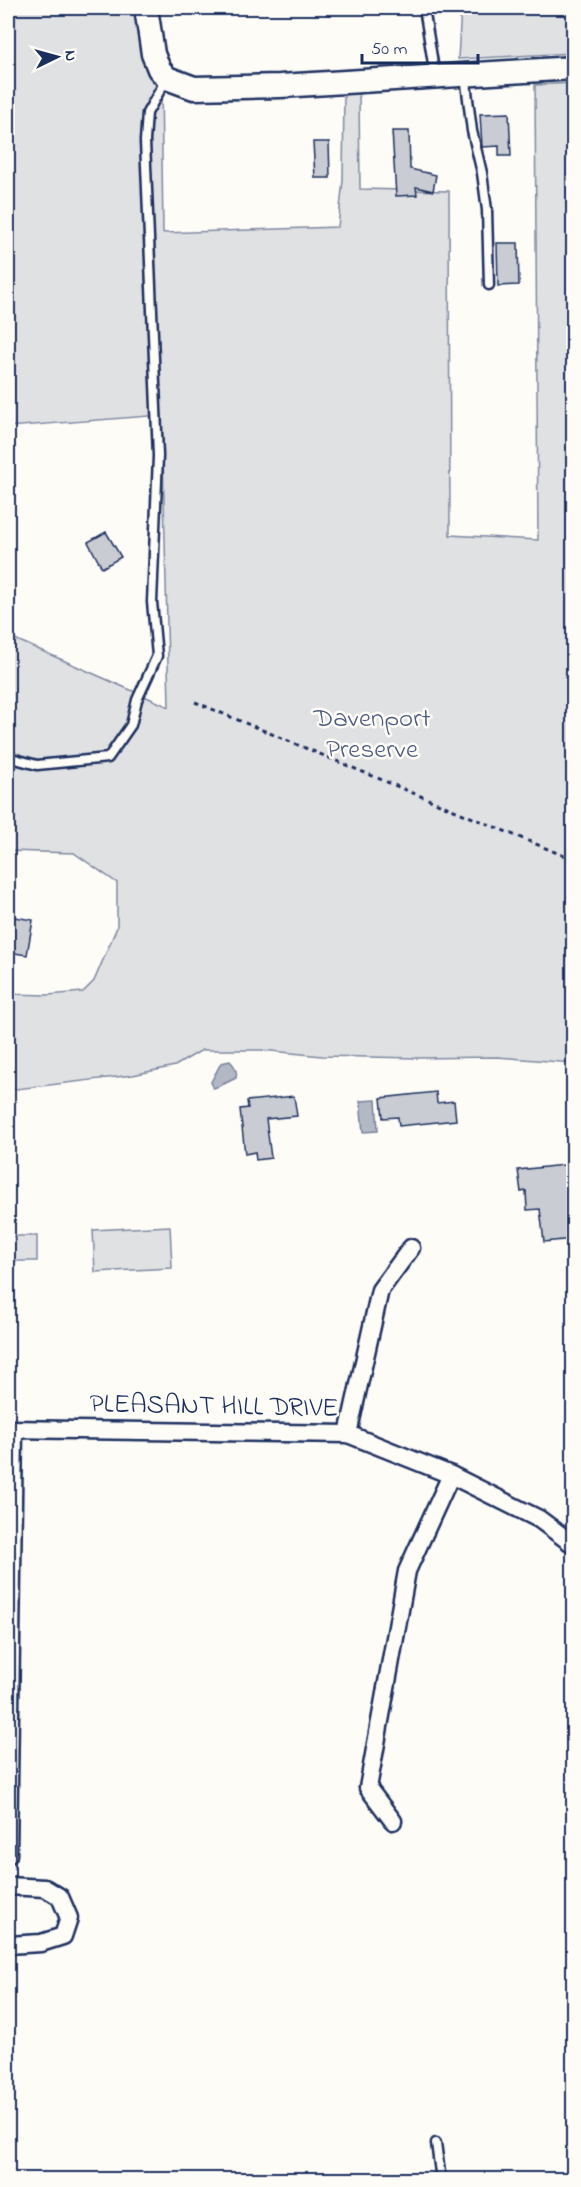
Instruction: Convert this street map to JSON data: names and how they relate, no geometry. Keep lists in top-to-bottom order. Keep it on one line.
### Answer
{"streets":{"street":["PLEASANT HILL DRIVE"]},"parks":["Davenport Preserve"],"scale_bar":"50 m","north":"right"}
